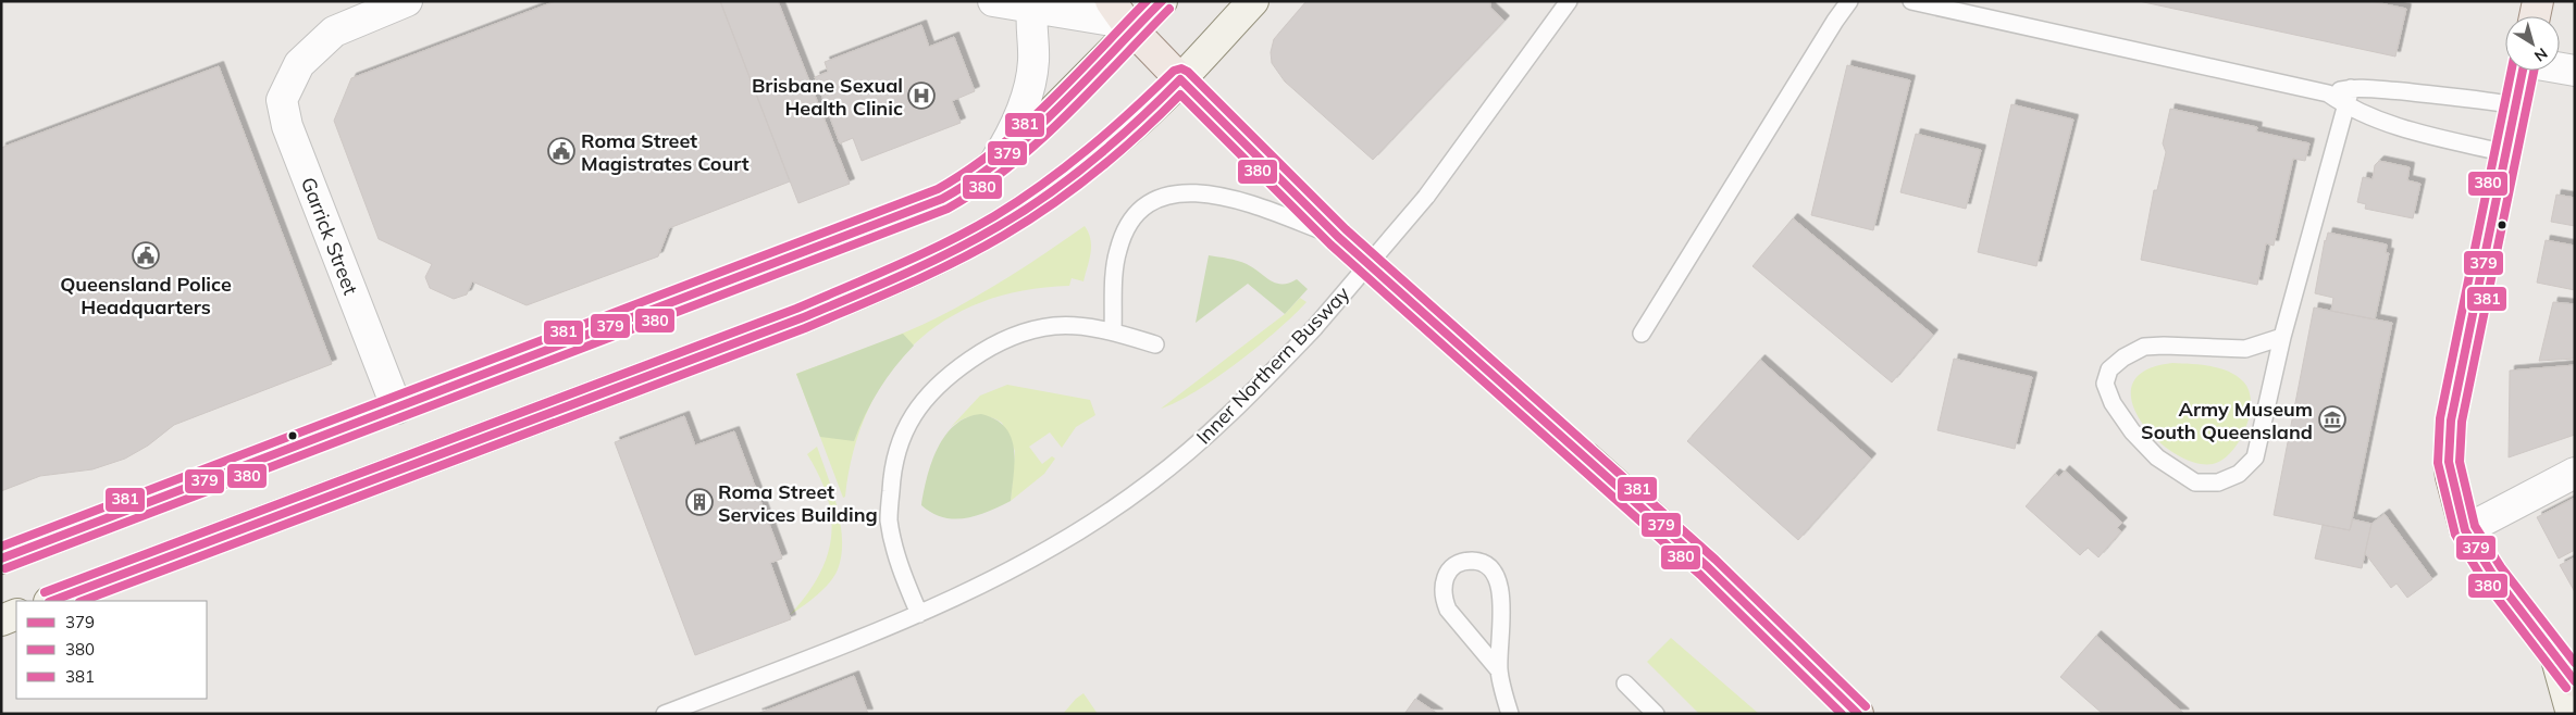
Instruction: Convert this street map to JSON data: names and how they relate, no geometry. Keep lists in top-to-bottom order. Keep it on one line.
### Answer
{"streets":{"street":["Garrick Street"],"lane":["Inner Northern Busway"]},"places":{"hospital":["Brisbane Sexual Health Clinic"],"public building":["Roma Street Magistrates Court","Queensland Police Headquarters"],"museum":["Army Museum South Queensland"],"building":["Roma Street Services Building"]},"lines":["transit line 379","transit line 381","transit line 380"],"legend":["379","380","381"],"north":"bottom right"}
